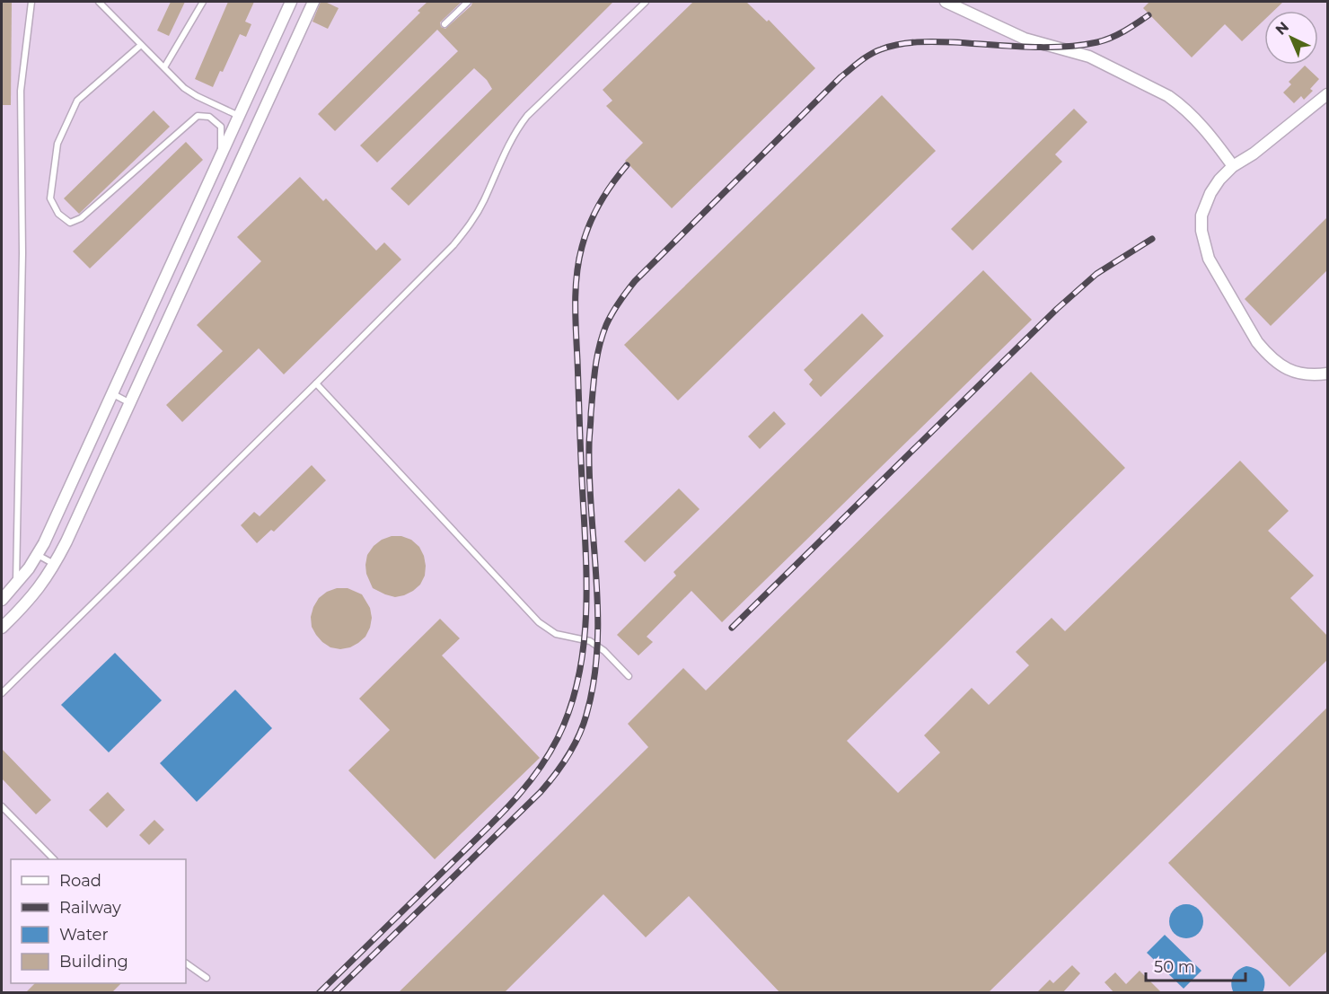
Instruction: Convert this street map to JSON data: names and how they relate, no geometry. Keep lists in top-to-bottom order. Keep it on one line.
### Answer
{"legend":["Road","Railway","Water","Building"],"scale_bar":"50 m","north":"top left"}
